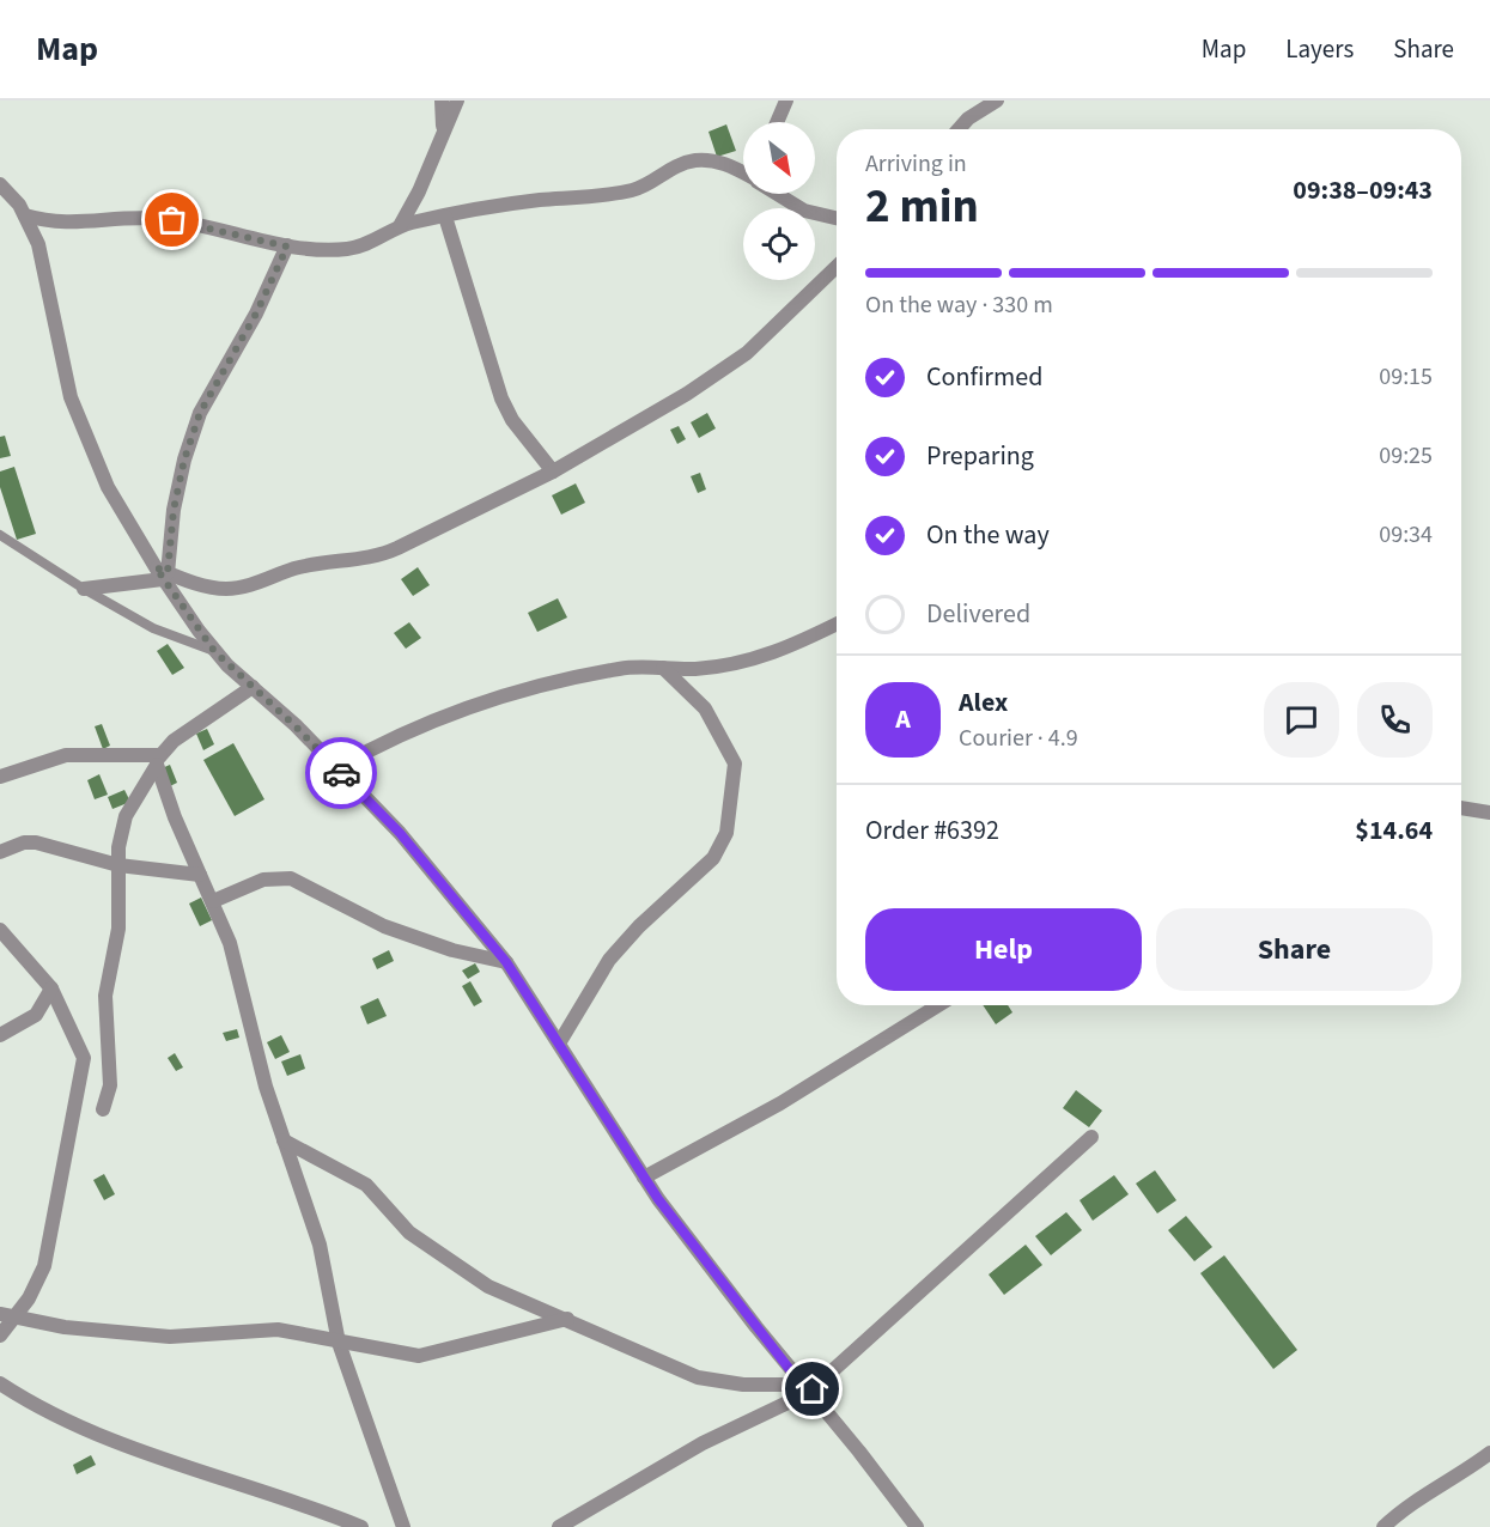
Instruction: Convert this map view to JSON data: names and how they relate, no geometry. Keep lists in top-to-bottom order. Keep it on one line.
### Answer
{"north":"bottom right","page":{"header":"Map","nav":["Map","Layers","Share"],"heading":["2 min","Arriving in","09:38–09:43"],"panel":["Alex","Courier · 4.9","Order #6392","$14.64"],"bar":"On the way · 330 m","list":[["Confirmed","09:15"],["Preparing","09:25"],["On the way","09:34"],"Delivered"],"round":"A","buttons":["Help","Share"]}}
